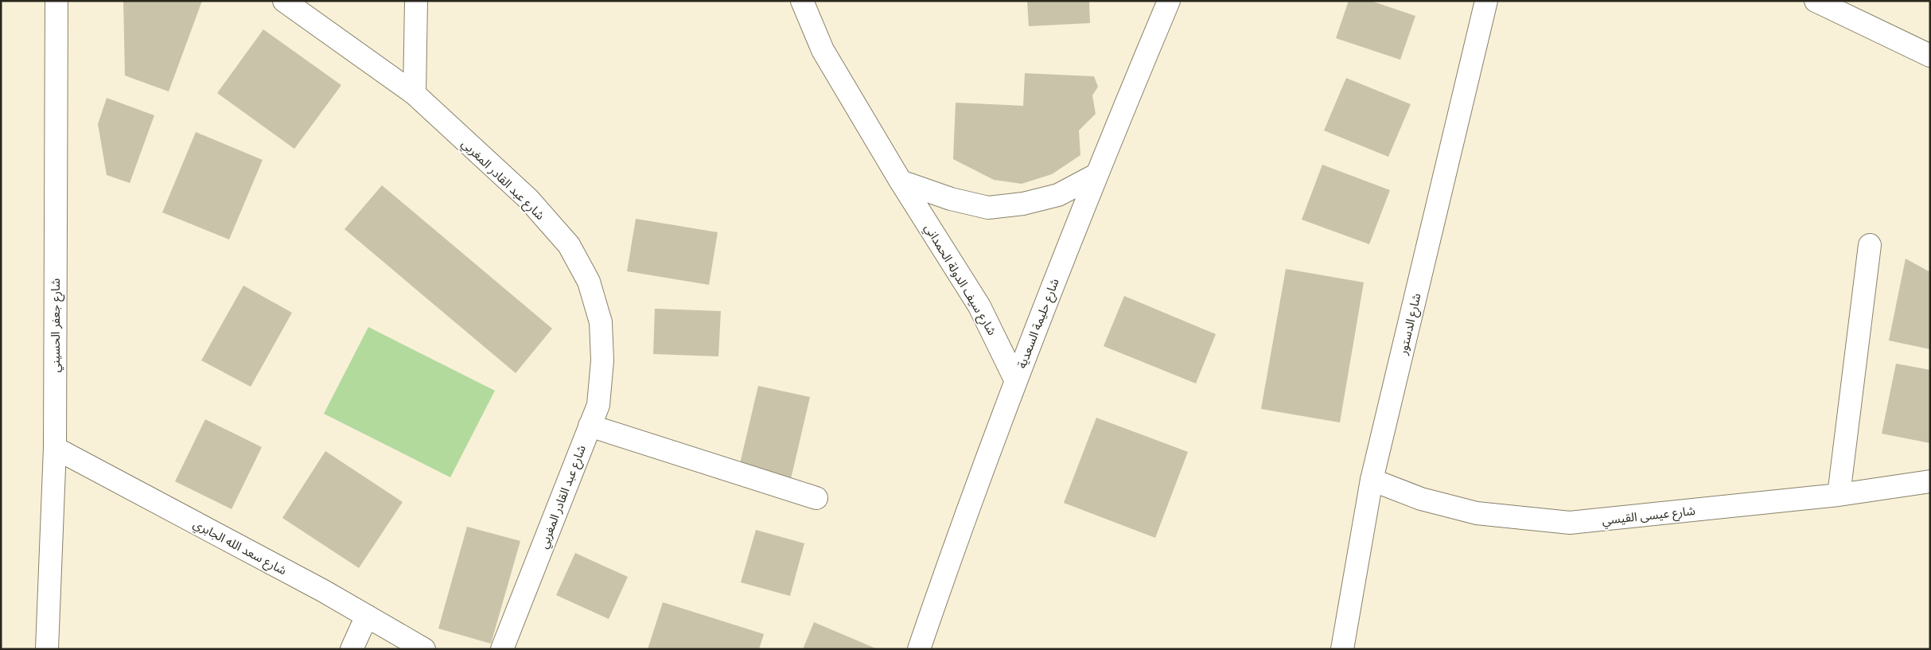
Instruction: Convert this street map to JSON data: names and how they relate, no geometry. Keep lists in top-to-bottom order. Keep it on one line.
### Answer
{"streets":{"street":["شارع عبد القادر المغربي","شارع سيف الدولة الحمداني","شارع حليمة السعدية","شارع الدستور","شارع جعفر الحسيني","شارع عيسى القيسي","شارع سعد الله الجابري"]},"crossings":[["شارع سيف الدولة الحمداني","شارع حليمة السعدية"],["شارع الدستور","شارع عيسى القيسي"],["شارع جعفر الحسيني","شارع سعد الله الجابري"]]}
